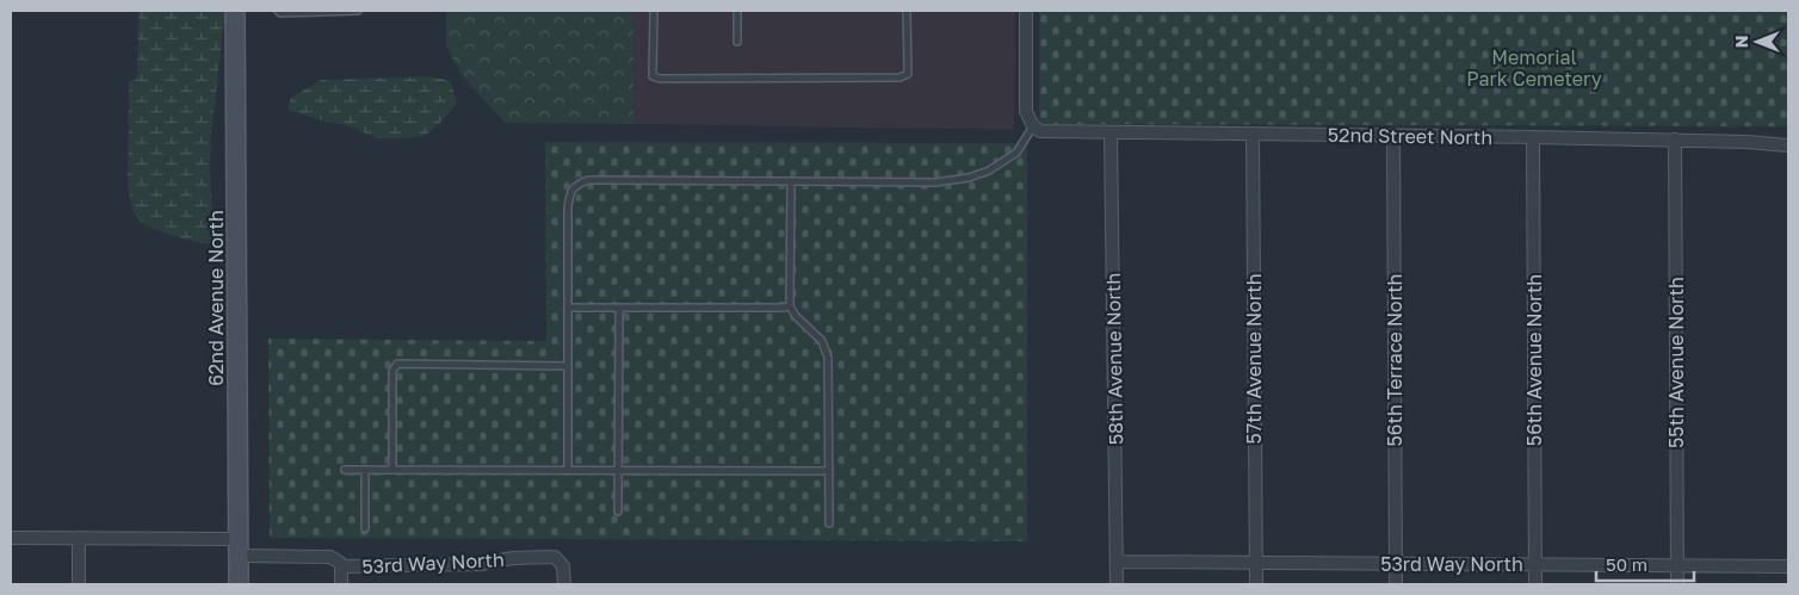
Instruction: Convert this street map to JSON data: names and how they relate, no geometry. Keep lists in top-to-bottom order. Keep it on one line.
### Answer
{"streets":{"street":["52nd Street North","62nd Avenue North","58th Avenue North","57th Avenue North","56th Terrace North","56th Avenue North","55th Avenue North","53rd Way North"]},"crossings":[["52nd Street North","58th Avenue North"],["52nd Street North","57th Avenue North"],["52nd Street North","56th Terrace North"],["52nd Street North","56th Avenue North"],["52nd Street North","55th Avenue North"],["62nd Avenue North","53rd Way North"],["58th Avenue North","53rd Way North"],["57th Avenue North","53rd Way North"],["56th Terrace North","53rd Way North"],["56th Avenue North","53rd Way North"],["55th Avenue North","53rd Way North"]],"parks":["Memorial Park Cemetery"],"scale_bar":"50 m","north":"left"}
